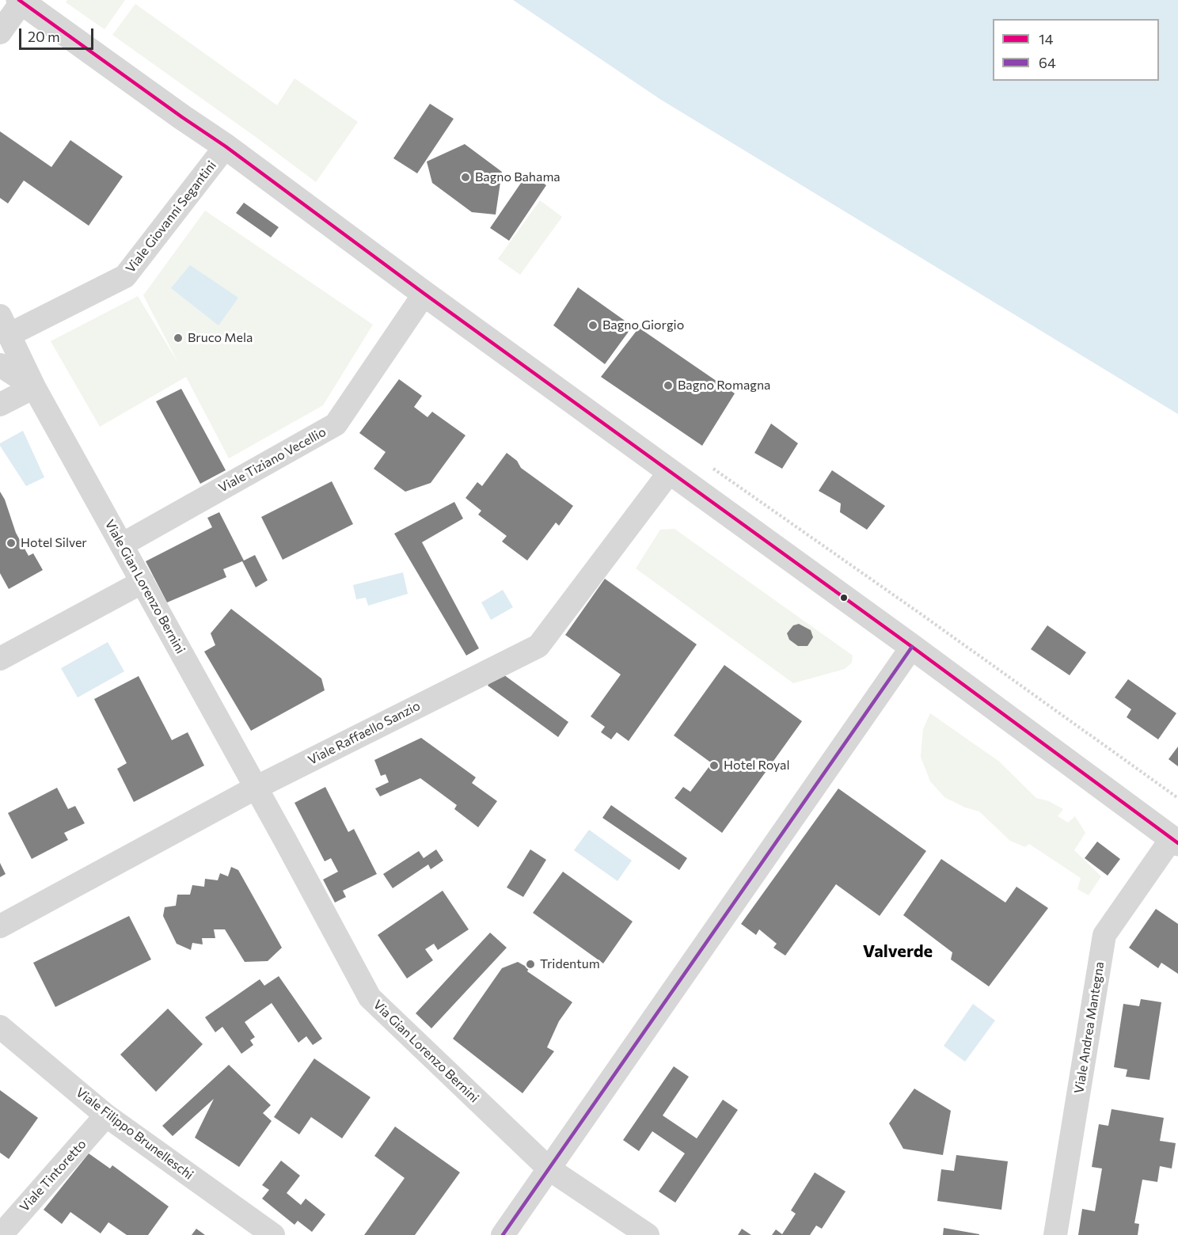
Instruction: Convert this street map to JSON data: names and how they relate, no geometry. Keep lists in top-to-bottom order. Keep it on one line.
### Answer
{"streets":{"street":["Viale Giovanni Segantini","Viale Tiziano Vecellio","Viale Gian Lorenzo Bernini","Viale Raffaello Sanzio","Viale Andrea Mantegna","Via Gian Lorenzo Bernini","Viale Filippo Brunelleschi","Viale Tintoretto"]},"crossings":[["Viale Giovanni Segantini","Viale Gian Lorenzo Bernini"],["Viale Tiziano Vecellio","Viale Gian Lorenzo Bernini"],["Viale Gian Lorenzo Bernini","Viale Raffaello Sanzio"],["Viale Gian Lorenzo Bernini","Via Gian Lorenzo Bernini"],["Viale Raffaello Sanzio","Via Gian Lorenzo Bernini"],["Viale Filippo Brunelleschi","Viale Tintoretto"]],"districts":["Valverde"],"places":["Bagno Bahama","Bagno Giorgio","Bruco Mela","Bagno Romagna","Hotel Silver","Hotel Royal","Tridentum"],"lines":["transit line 14","transit line 64"],"legend":["14","64"],"scale_bar":"20 m"}
